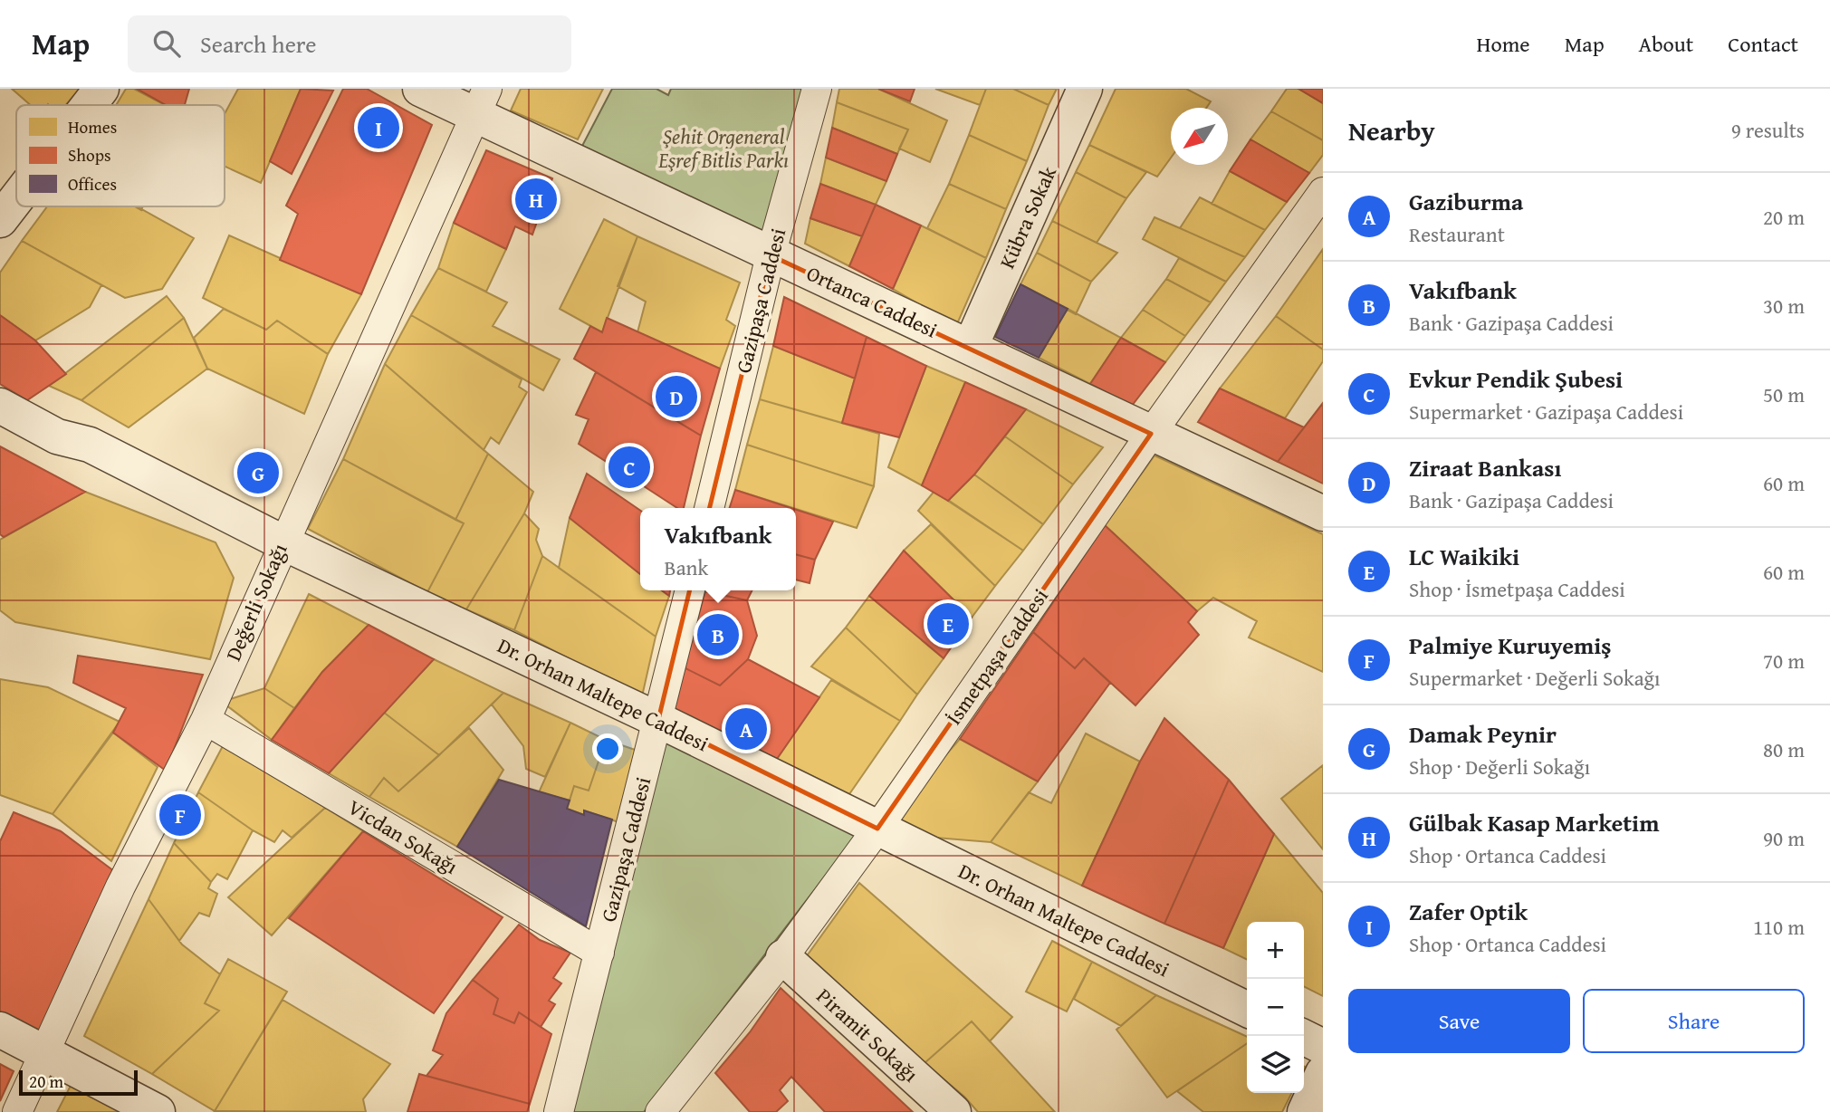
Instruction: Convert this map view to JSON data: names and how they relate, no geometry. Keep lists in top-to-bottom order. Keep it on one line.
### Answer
{"streets":{"street":["Kübra Sokak","Gazipaşa Caddesi","Ortanca Caddesi","Değerli Sokağı","İsmetpaşa Caddesi","Dr. Orhan Maltepe Caddesi","Vicdan Sokağı","Piramit Sokağı"]},"crossings":[["Kübra Sokak","Ortanca Caddesi"],["Gazipaşa Caddesi","Ortanca Caddesi"],["Gazipaşa Caddesi","Dr. Orhan Maltepe Caddesi"],["Gazipaşa Caddesi","Vicdan Sokağı"],["Ortanca Caddesi","Değerli Sokağı"],["Ortanca Caddesi","İsmetpaşa Caddesi"],["Değerli Sokağı","Dr. Orhan Maltepe Caddesi"],["Değerli Sokağı","Vicdan Sokağı"],["İsmetpaşa Caddesi","Dr. Orhan Maltepe Caddesi"],["İsmetpaşa Caddesi","Piramit Sokağı"]],"parks":["Şehit Orgeneral Eşref Bitlis Parkı"],"legend":["Homes","Shops","Offices"],"scale_bar":"20 m","north":"bottom left","page":{"header":"Map","search":"Search here","nav":["Home","Map","About","Contact"],"heading":["Nearby","9 results"],"pins":["I","H","D","C","G","E","B","A","F"],"list":[{"mark":"A","name":"Gaziburma","note":"Restaurant","value":"20 m"},{"mark":"B","name":"Vakıfbank","note":"Bank · Gazipaşa Caddesi","value":"30 m"},{"mark":"C","name":"Evkur Pendik Şubesi","note":"Supermarket · Gazipaşa Caddesi","value":"50 m"},{"mark":"D","name":"Ziraat Bankası","note":"Bank · Gazipaşa Caddesi","value":"60 m"},{"mark":"E","name":"LC Waikiki","note":"Shop · İsmetpaşa Caddesi","value":"60 m"},{"mark":"F","name":"Palmiye Kuruyemiş","note":"Supermarket · Değerli Sokağı","value":"70 m"},{"mark":"G","name":"Damak Peynir","note":"Shop · Değerli Sokağı","value":"80 m"},{"mark":"H","name":"Gülbak Kasap Marketim","note":"Shop · Ortanca Caddesi","value":"90 m"},{"mark":"I","name":"Zafer Optik","note":"Shop · Ortanca Caddesi","value":"110 m"}],"popup":["Vakıfbank","Bank"],"map_buttons":["+","−"],"buttons":["Save","Share"],"scale":"20 m"}}
